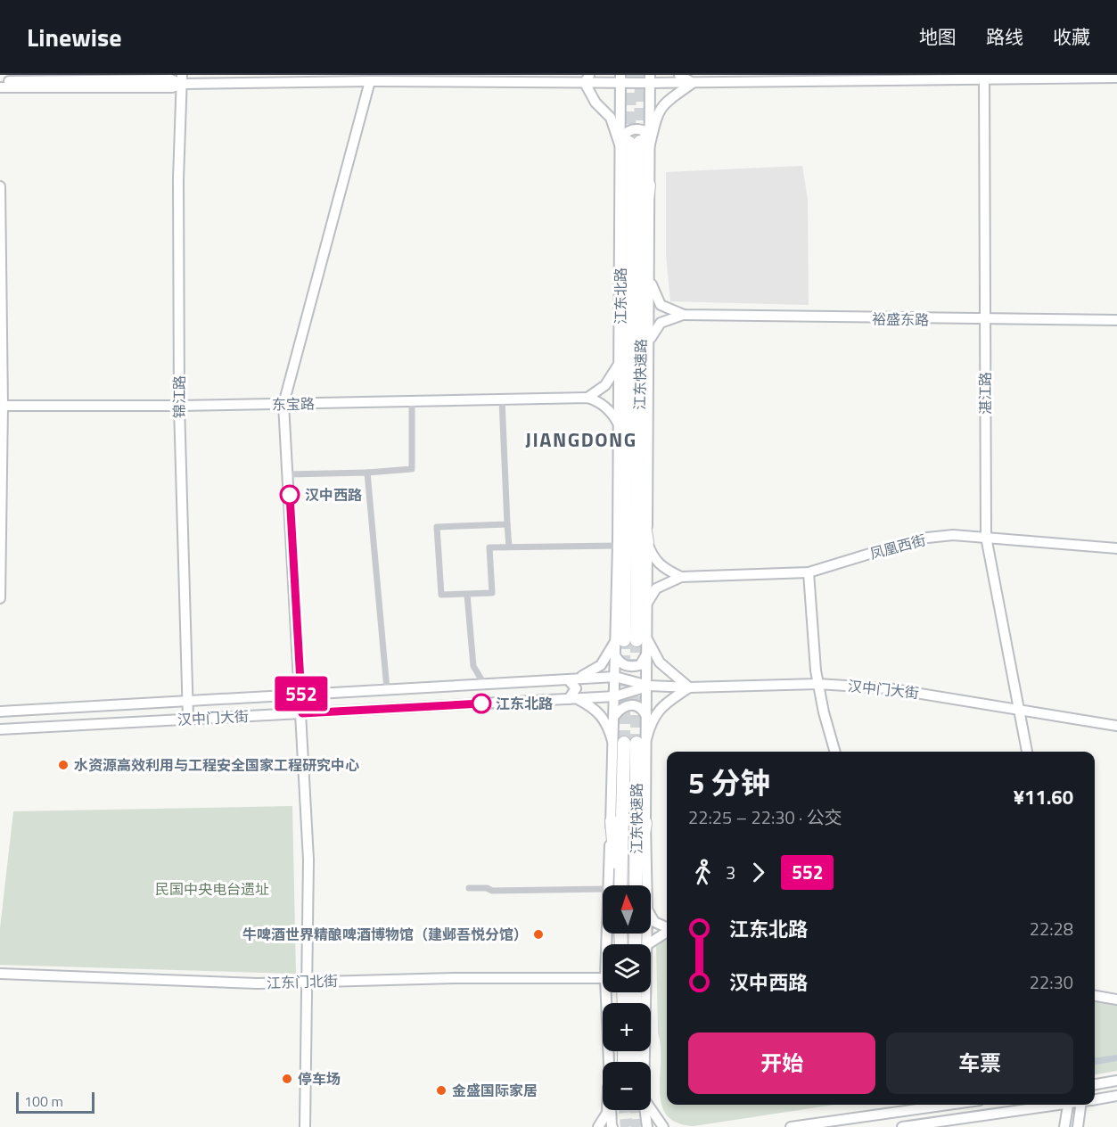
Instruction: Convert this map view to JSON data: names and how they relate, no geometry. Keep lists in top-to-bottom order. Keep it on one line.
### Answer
{"streets":{"highway":["江东快速路"],"main road":["江东北路","裕盛东路","湛江路","锦江路","东宝路","凤凰西街","汉中门大街","江东门北街"]},"crossings":[["江东北路","裕盛东路"],["江东北路","江东快速路"],["江东北路","汉中门大街"],["裕盛东路","湛江路"],["湛江路","凤凰西街"],["湛江路","汉中门大街"],["锦江路","东宝路"],["锦江路","汉中门大街"]],"districts":["JIANGDONG"],"parks":["民国中央电台遗址"],"places":["汉中西路","江东北路","水资源高效利用与工程安全国家工程研究中心","牛啤酒世界精酿啤酒博物馆（建邺吾悦分馆）","停车场","金盛国际家居"],"lines":["bus line 552"],"scale_bar":"100 m","north":"top","page":{"header":"Linewise","nav":["地图","路线","收藏"],"on_map":"552","heading":["5 分钟","22:25 – 22:30 · 公交","¥11.60"],"legs":["3","552"],"map_buttons":["+","−"],"list":[{"name":"江东北路","value":"22:28"},{"name":"汉中西路","value":"22:30"}],"buttons":["开始","车票"],"scale":"100 m"}}
